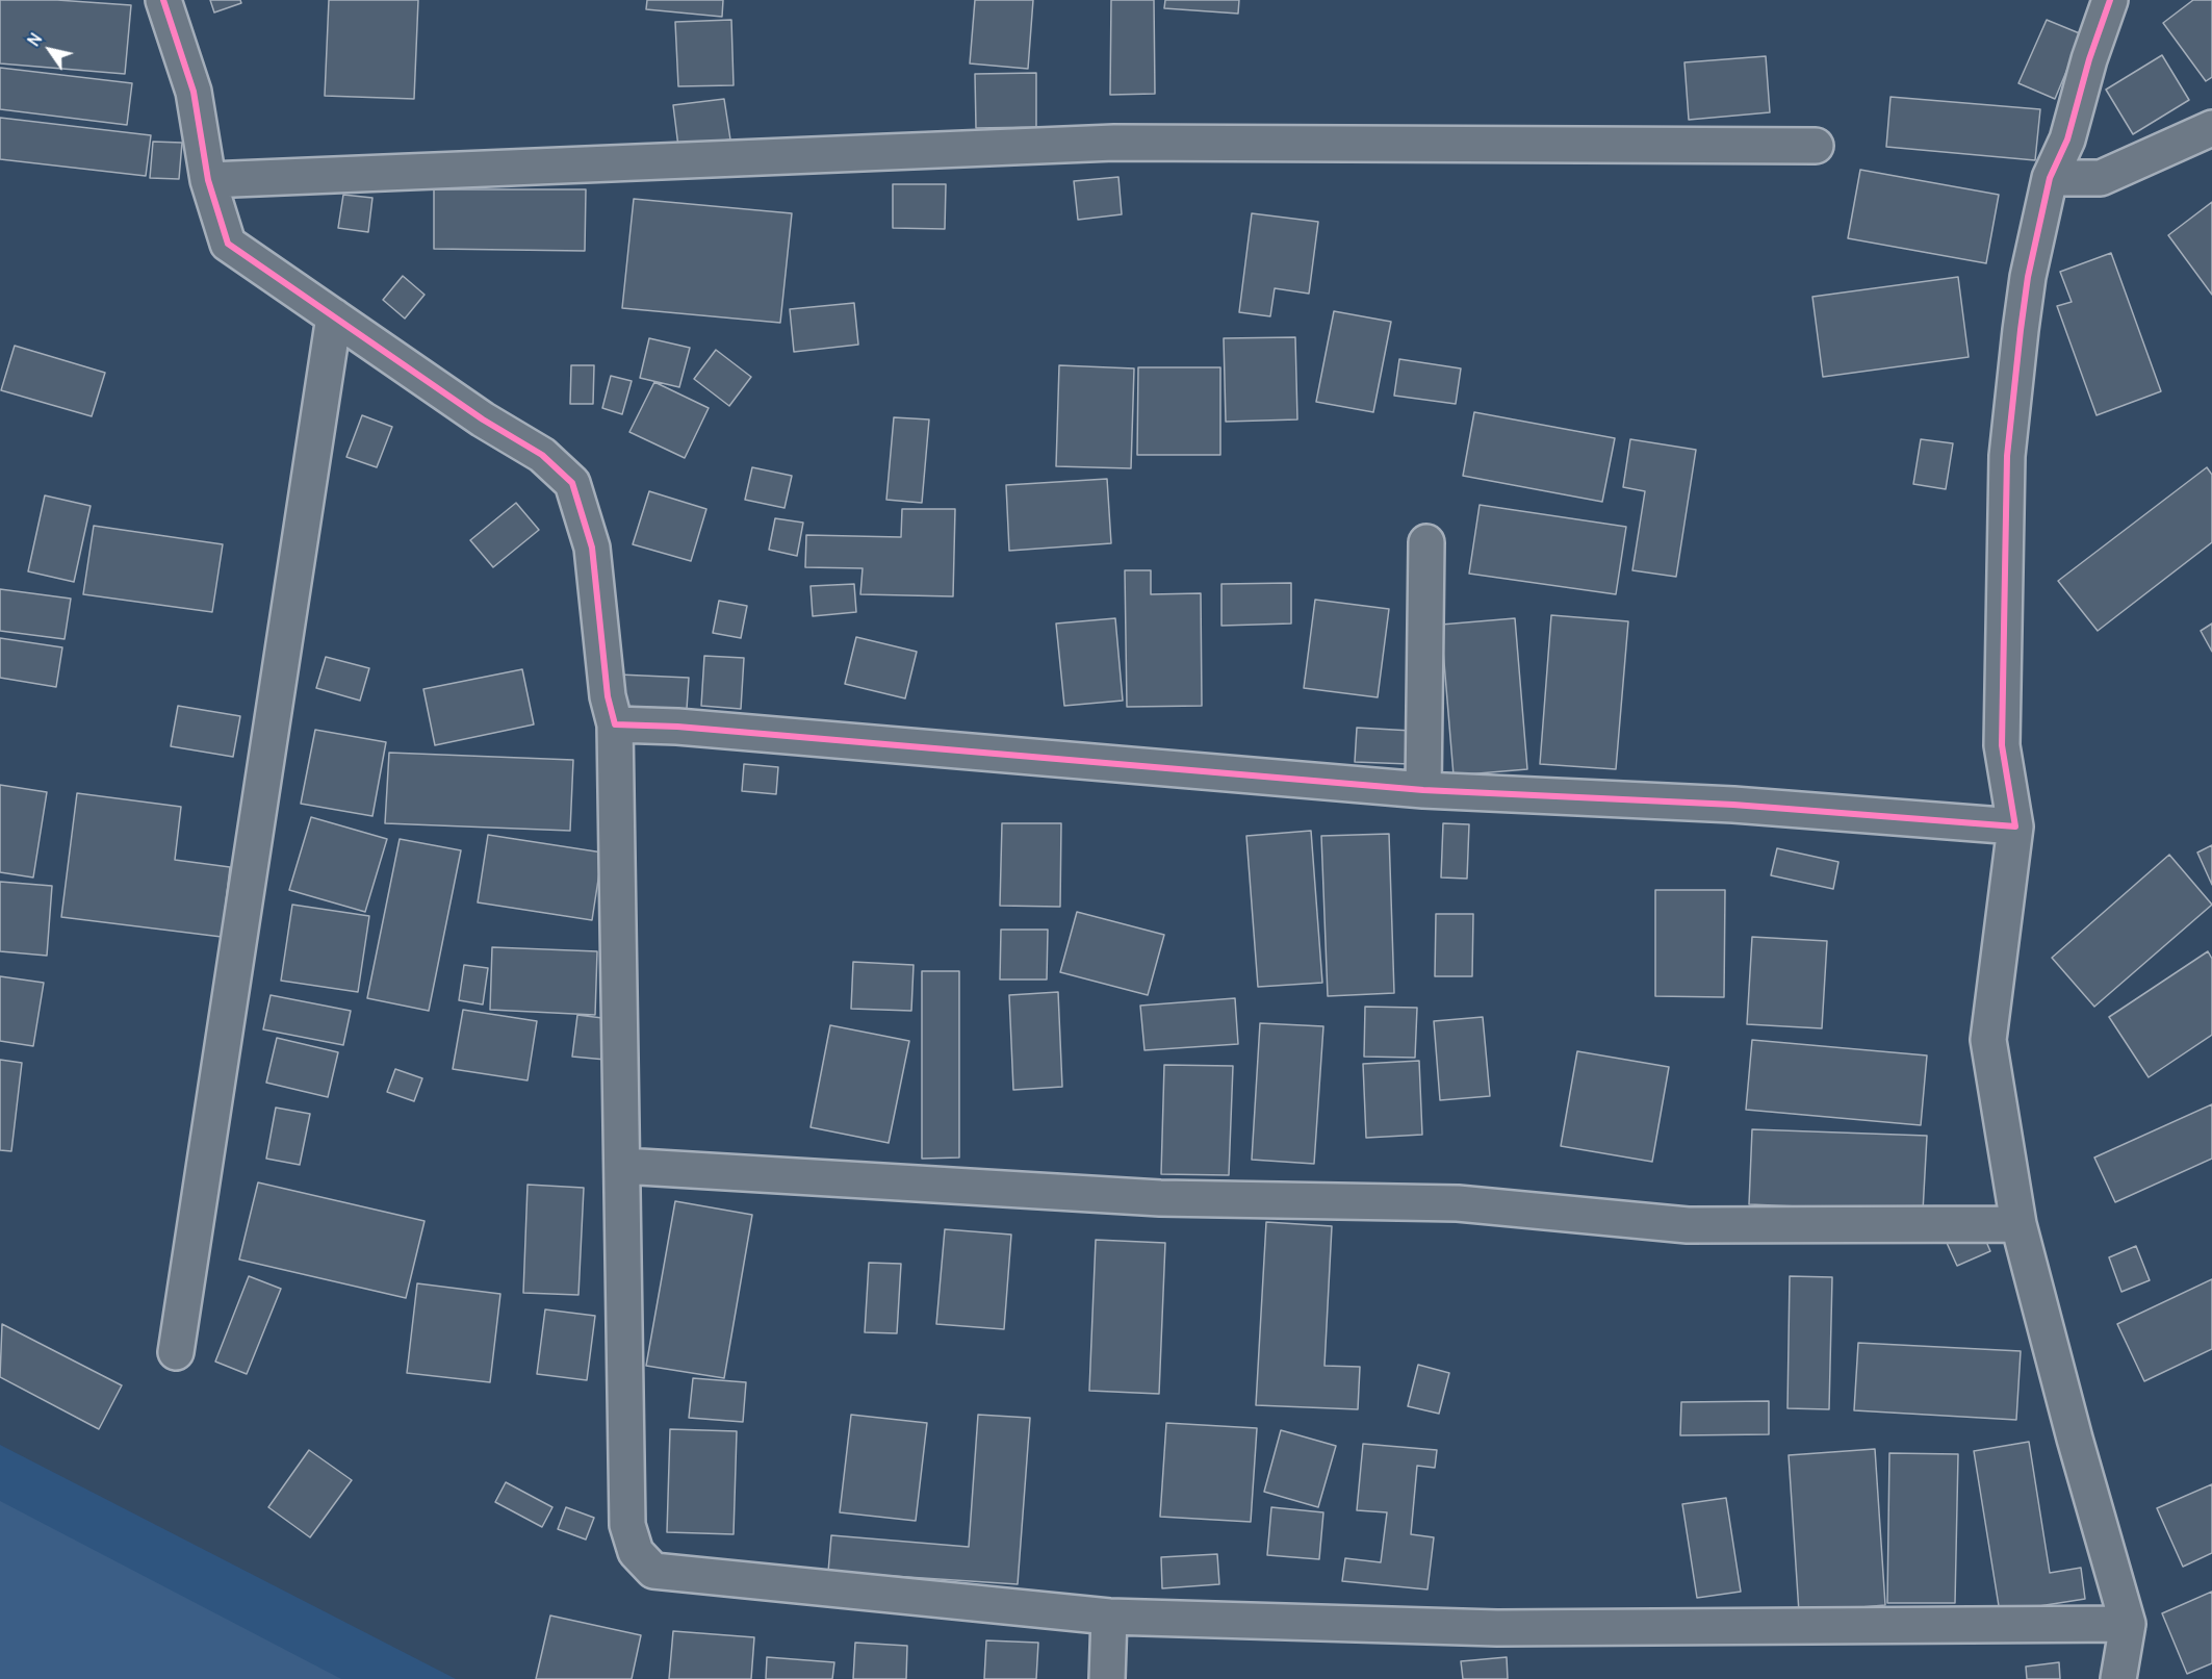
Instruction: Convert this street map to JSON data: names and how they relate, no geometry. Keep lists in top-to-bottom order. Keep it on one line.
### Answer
{"north":"top left"}
